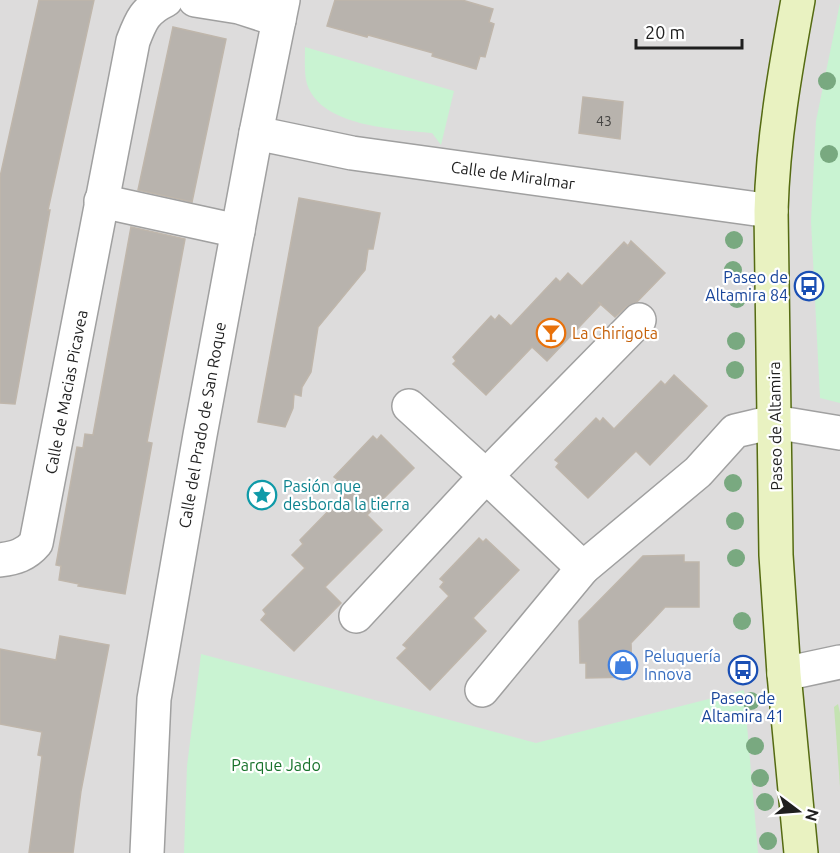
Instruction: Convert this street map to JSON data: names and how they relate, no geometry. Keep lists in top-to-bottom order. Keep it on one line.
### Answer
{"streets":{"main road":["Paseo de Altamira"],"street":["Calle de Miralmar","Calle de Macias Picavea","Calle del Prado de San Roque"]},"crossings":[["Calle de Miralmar","Calle del Prado de San Roque"],["Calle de Miralmar","Paseo de Altamira"]],"parks":["Parque Jado"],"places":{"bus stop":["Paseo de Altamira 84","Paseo de Altamira 41"],"bar":["La Chirigota"],"place":["Pasión que desborda la tierra"],"shop":["Peluquería Innova"]},"house_numbers":["43"],"scale_bar":"20 m","north":"right"}
